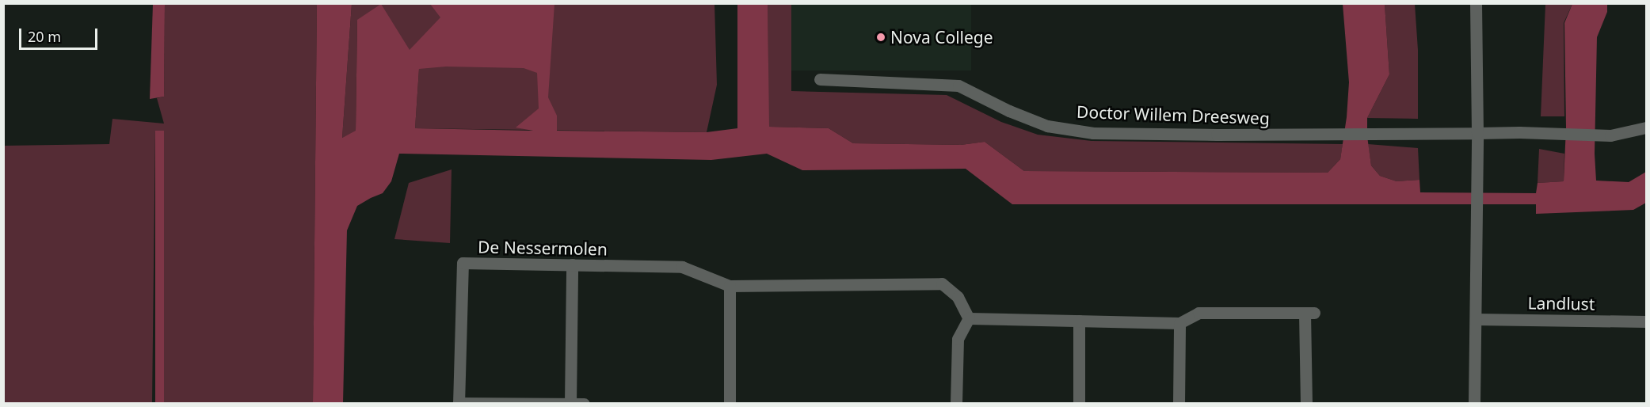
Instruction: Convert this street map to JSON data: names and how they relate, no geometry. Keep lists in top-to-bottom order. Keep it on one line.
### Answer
{"streets":{"street":["Doctor Willem Dreesweg","De Nessermolen","Landlust"]},"places":["Nova College"],"scale_bar":"20 m"}
